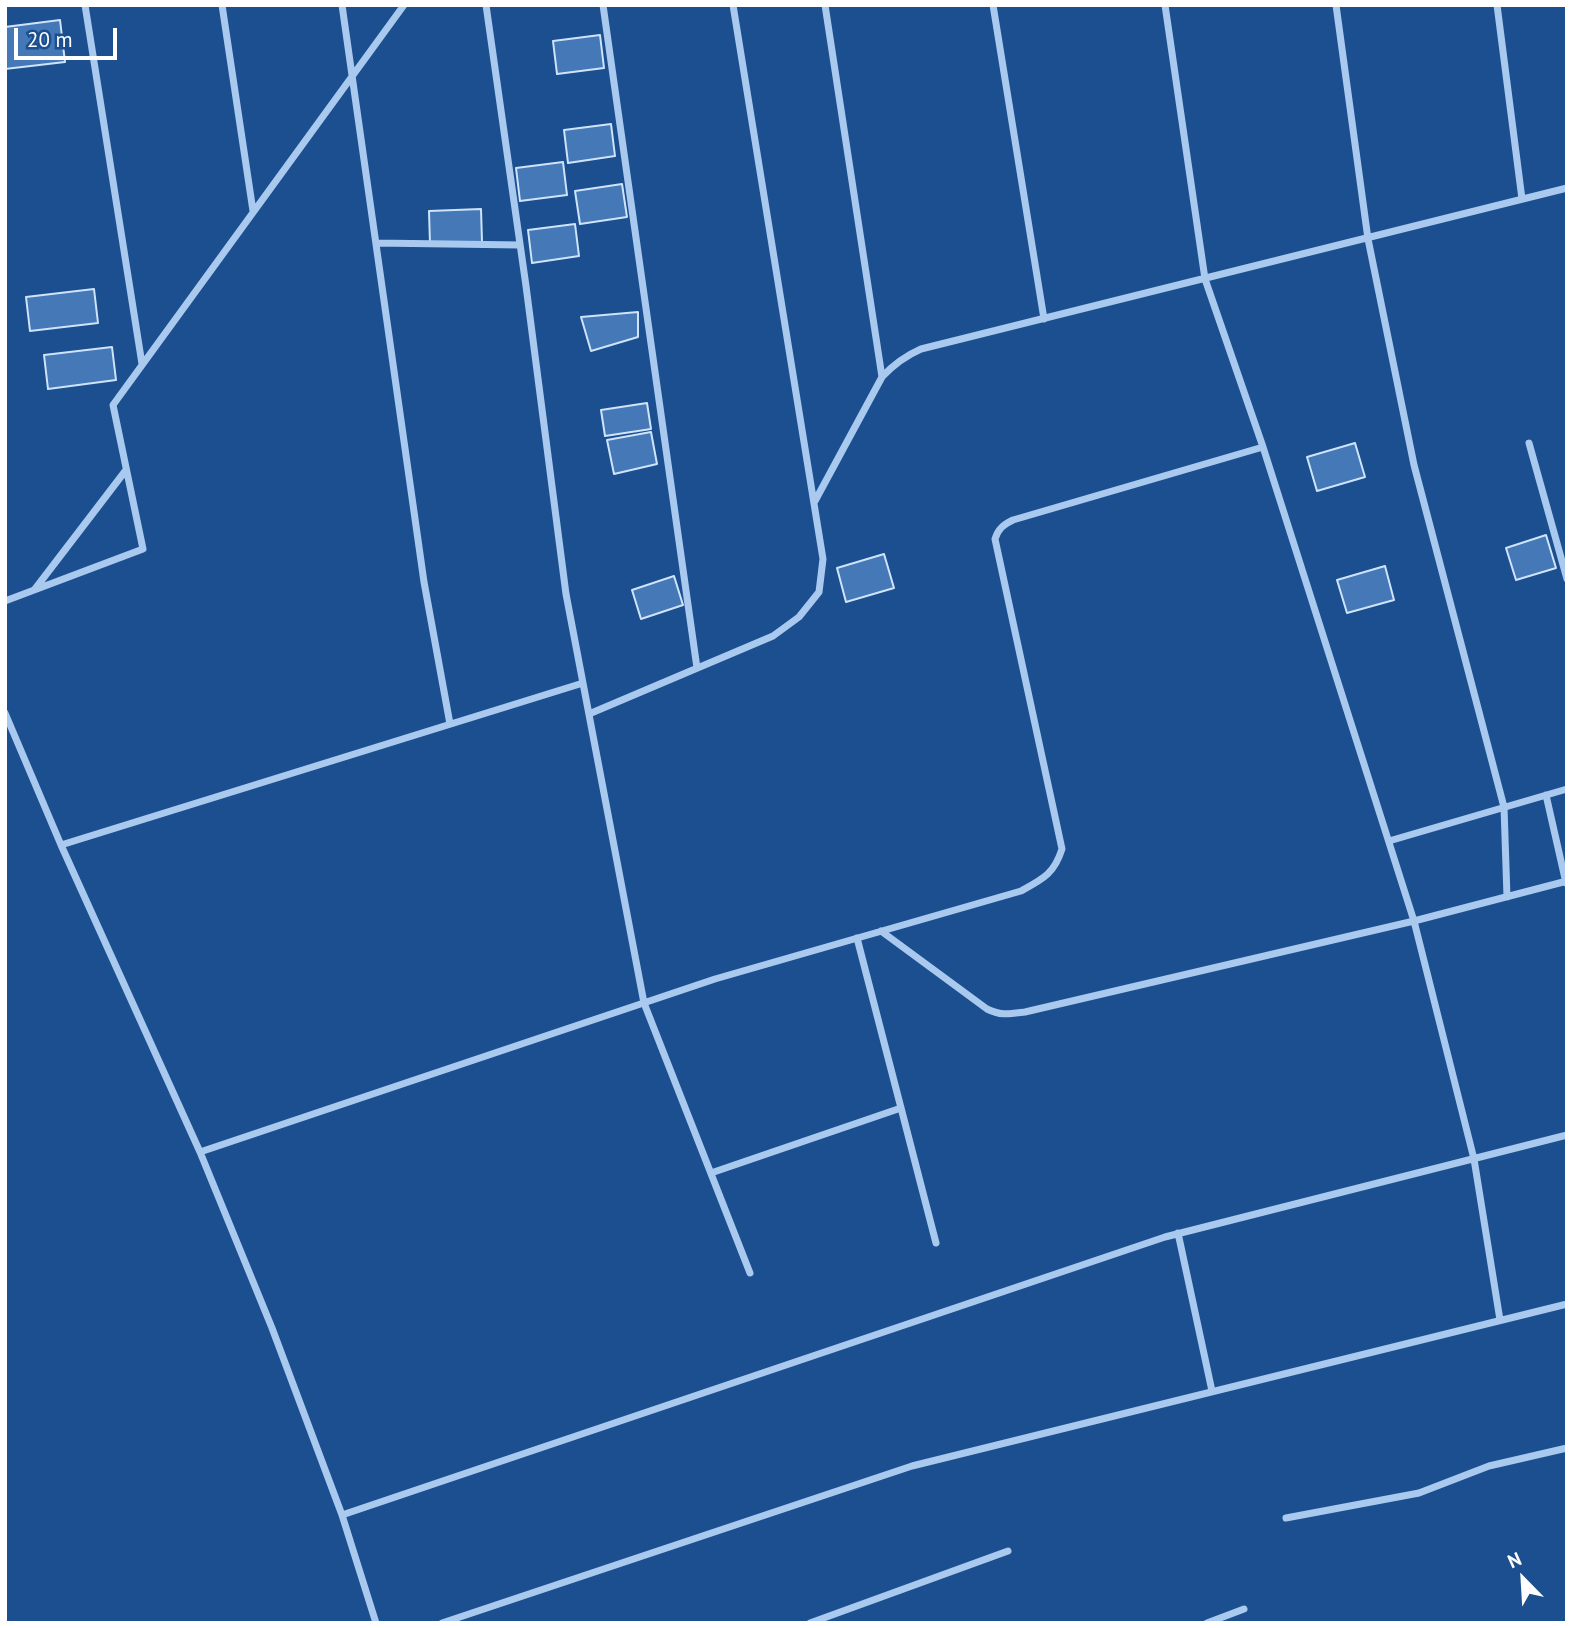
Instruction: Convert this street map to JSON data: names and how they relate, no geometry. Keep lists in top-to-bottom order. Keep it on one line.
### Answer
{"scale_bar":"20 m","north":"top left"}
